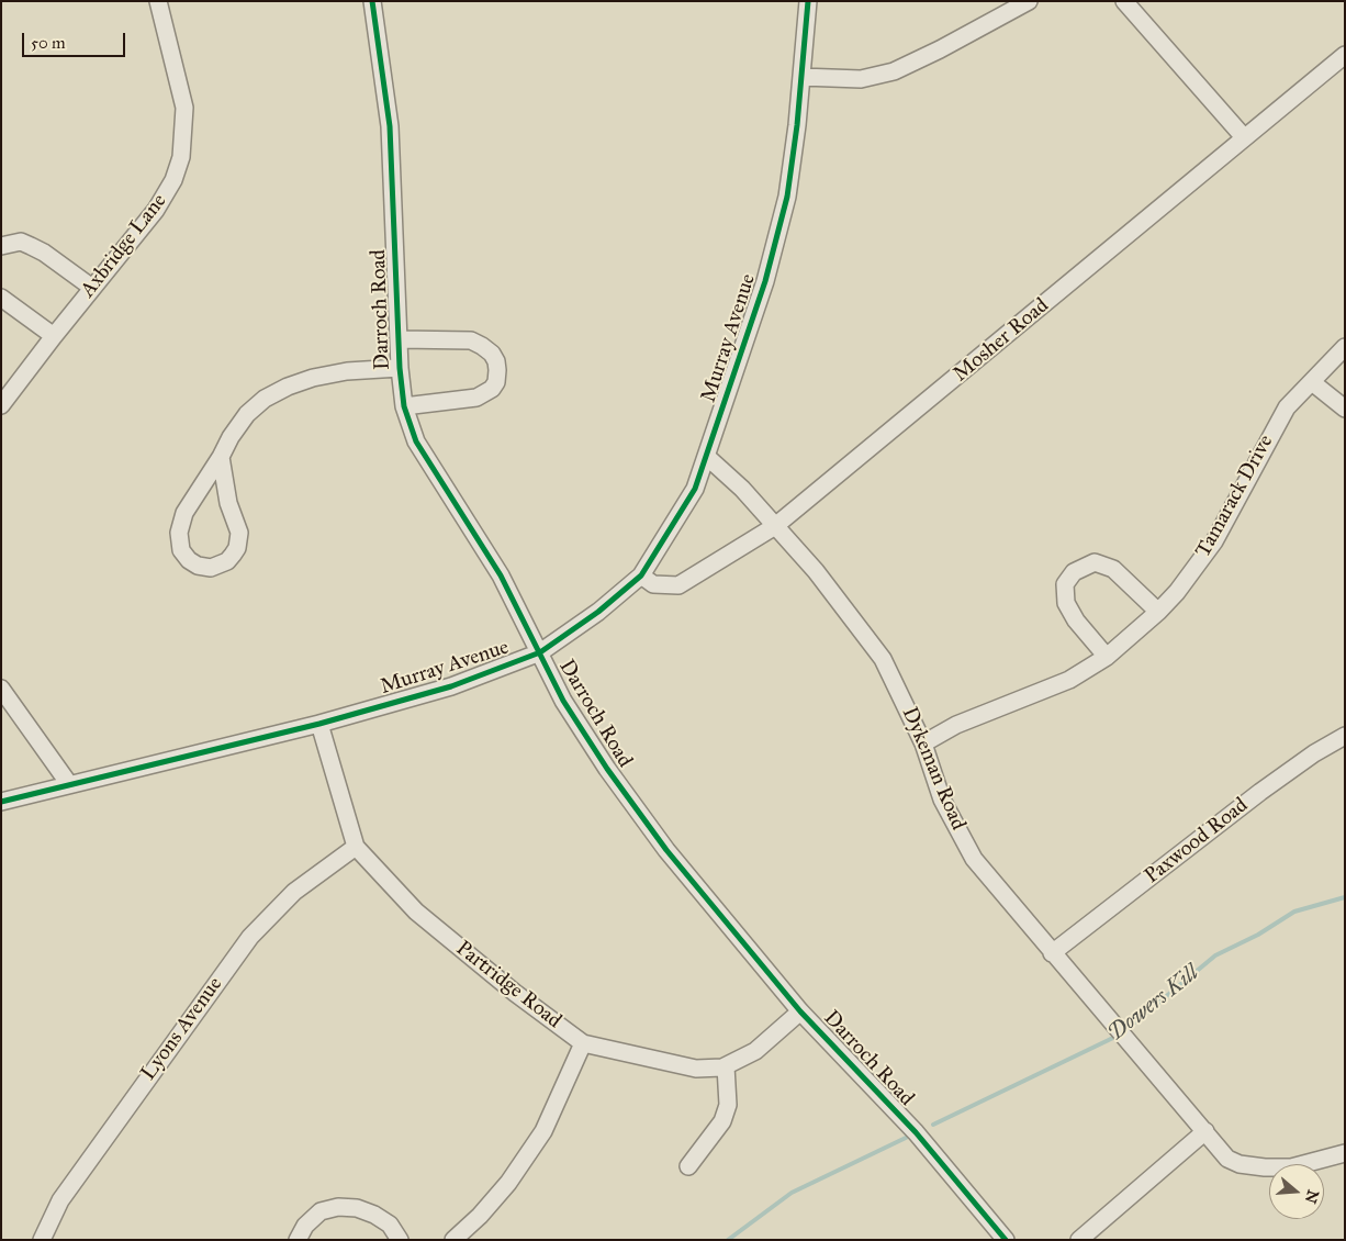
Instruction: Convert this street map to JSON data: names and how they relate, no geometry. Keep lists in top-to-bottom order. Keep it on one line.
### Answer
{"streets":{"street":["Axbridge Lane","Darroch Road","Murray Avenue","Mosher Road","Tamarack Drive","Dykeman Road","Paxwood Road","Partridge Road","Lyons Avenue"]},"crossings":[["Darroch Road","Murray Avenue"],["Darroch Road","Partridge Road"],["Murray Avenue","Mosher Road"],["Murray Avenue","Dykeman Road"],["Murray Avenue","Partridge Road"],["Mosher Road","Dykeman Road"],["Tamarack Drive","Dykeman Road"],["Dykeman Road","Paxwood Road"],["Partridge Road","Lyons Avenue"]],"water":["Dowers Kill"],"scale_bar":"50 m","north":"right"}
